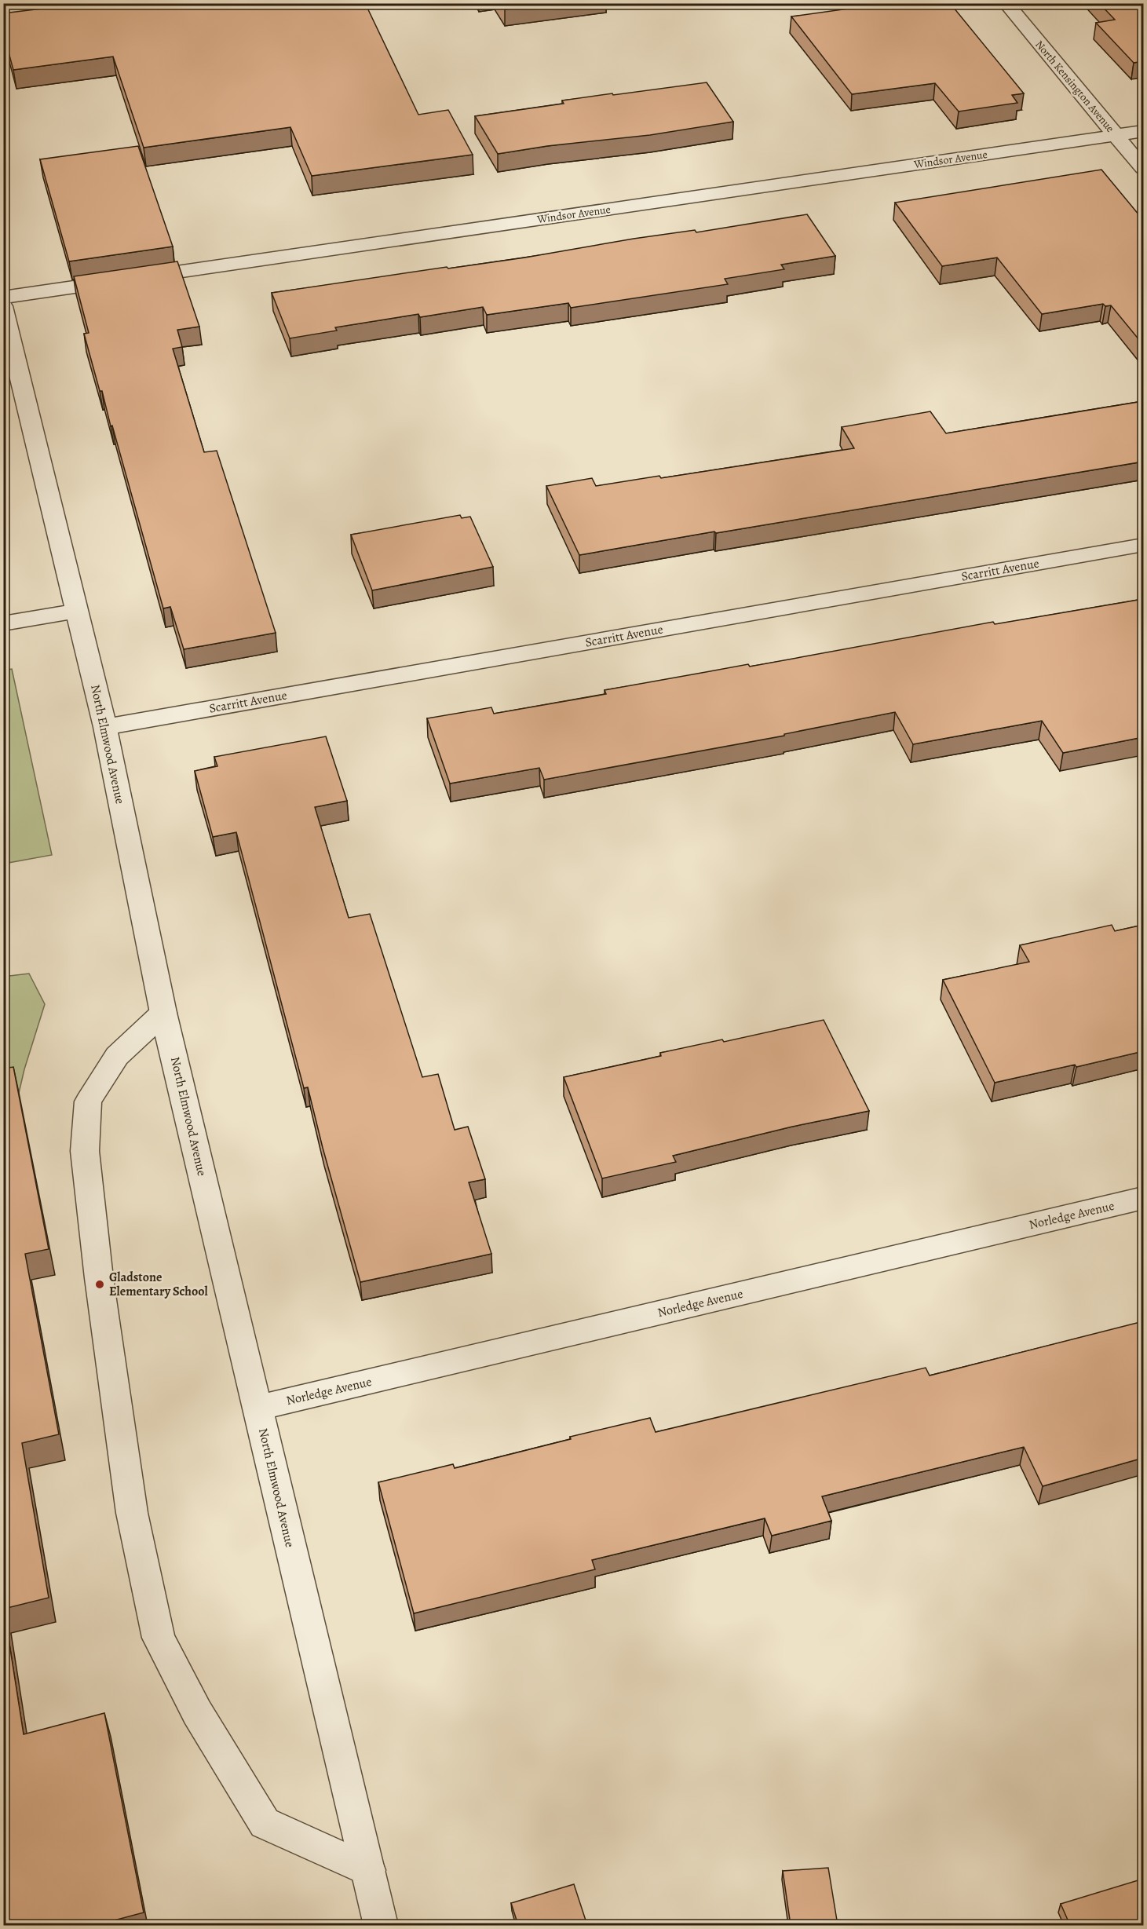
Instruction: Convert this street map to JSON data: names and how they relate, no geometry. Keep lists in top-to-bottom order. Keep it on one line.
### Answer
{"streets":{"street":["North Kensington Avenue","Windsor Avenue","Scarritt Avenue","North Elmwood Avenue","Norledge Avenue"]},"crossings":[["North Kensington Avenue","Windsor Avenue"],["Scarritt Avenue","North Elmwood Avenue"],["North Elmwood Avenue","Norledge Avenue"]],"places":["Gladstone Elementary School"]}
